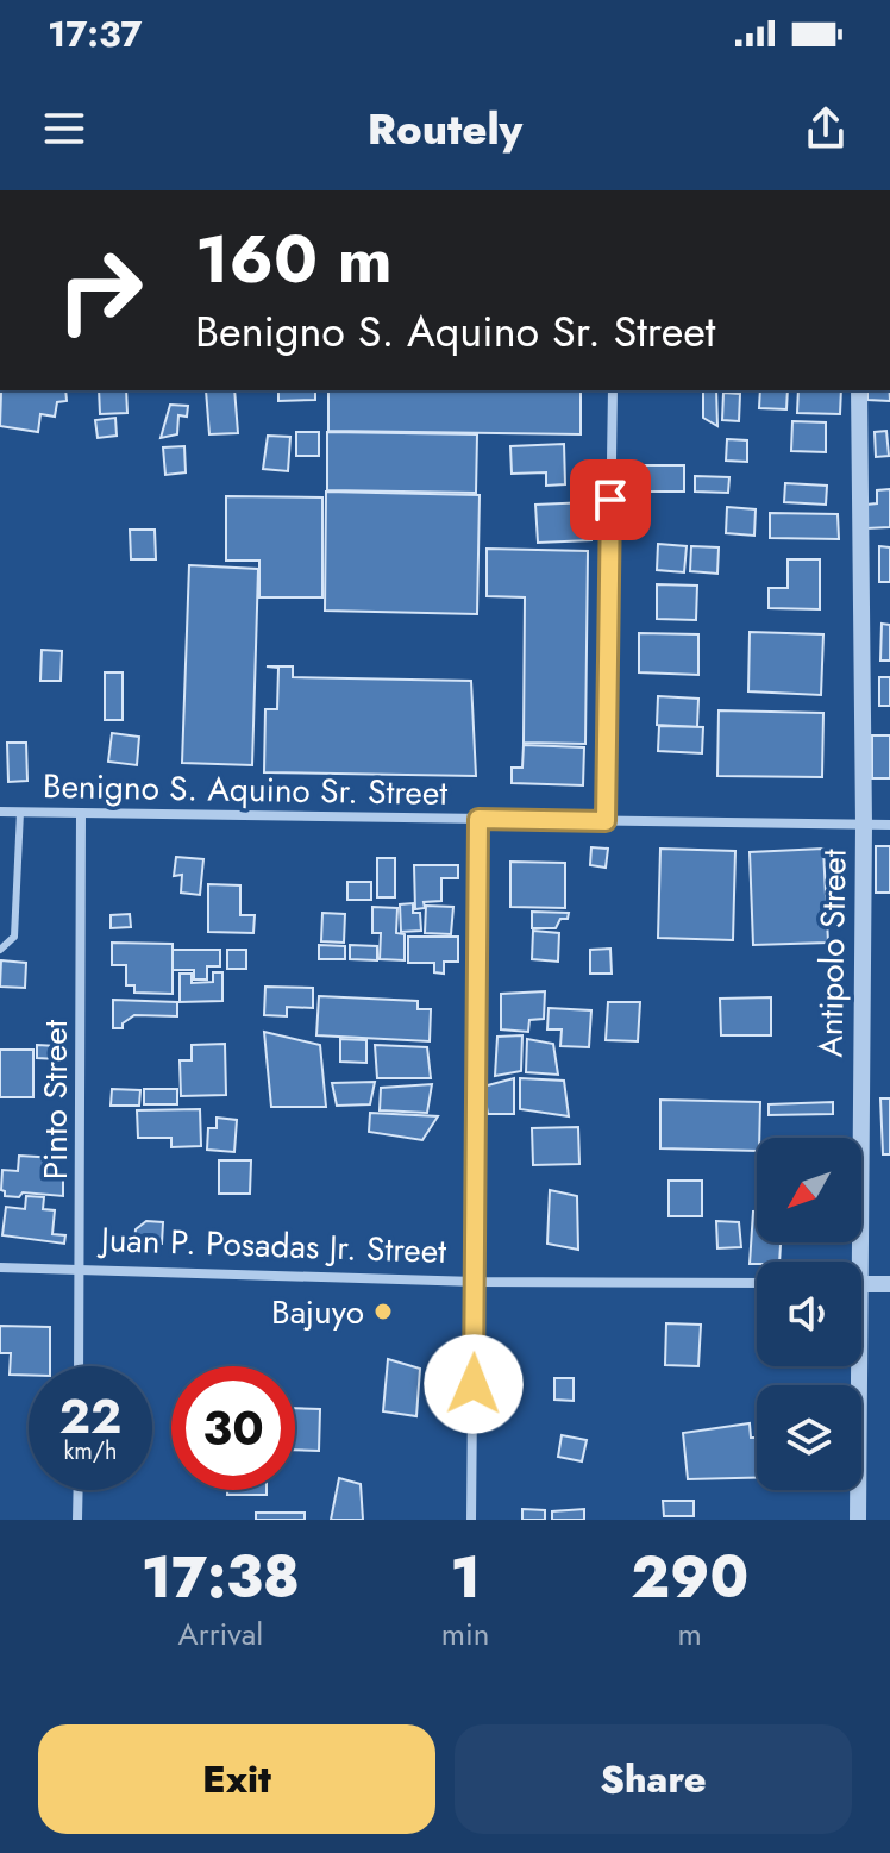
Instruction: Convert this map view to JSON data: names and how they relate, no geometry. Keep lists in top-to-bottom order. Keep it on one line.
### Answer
{"streets":{"street":["Benigno S. Aquino Sr. Street","Antipolo Street","Pinto Street","Juan P. Posadas Jr. Street"]},"crossings":[["Benigno S. Aquino Sr. Street","Antipolo Street"],["Benigno S. Aquino Sr. Street","Pinto Street"],["Pinto Street","Juan P. Posadas Jr. Street"]],"places":["Bajuyo"],"north":"bottom left","page":{"status":"17:37","header":"Routely","turn":["160 m","Benigno S. Aquino Sr. Street"],"speed":"22 km/h","limit":"30","eta":["17:38","Arrival","1","min","290","m"],"buttons":["Exit","Share"]}}
